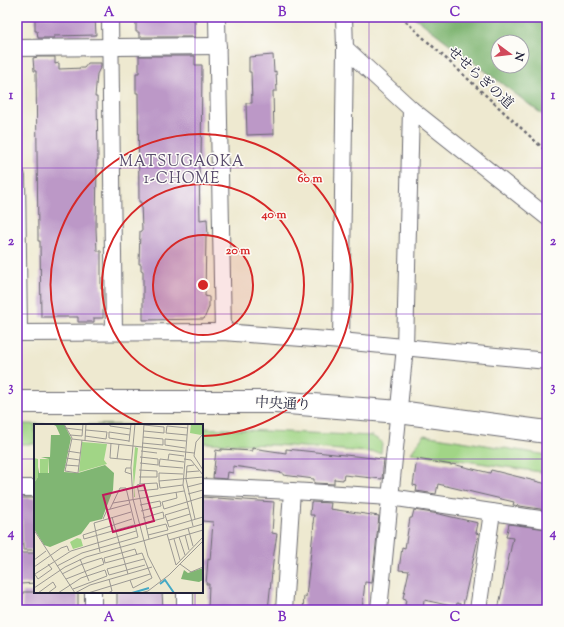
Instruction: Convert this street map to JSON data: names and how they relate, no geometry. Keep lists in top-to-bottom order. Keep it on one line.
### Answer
{"streets":{"street":["中央通り"],"path":["せせらぎの道"]},"districts":["MATSUGAOKA 1-CHOME"],"north":"right","grid":{"columns":["A","B","C"],"rows":["1","2","3","4"]},"rings":["60 m","40 m","20 m"]}
